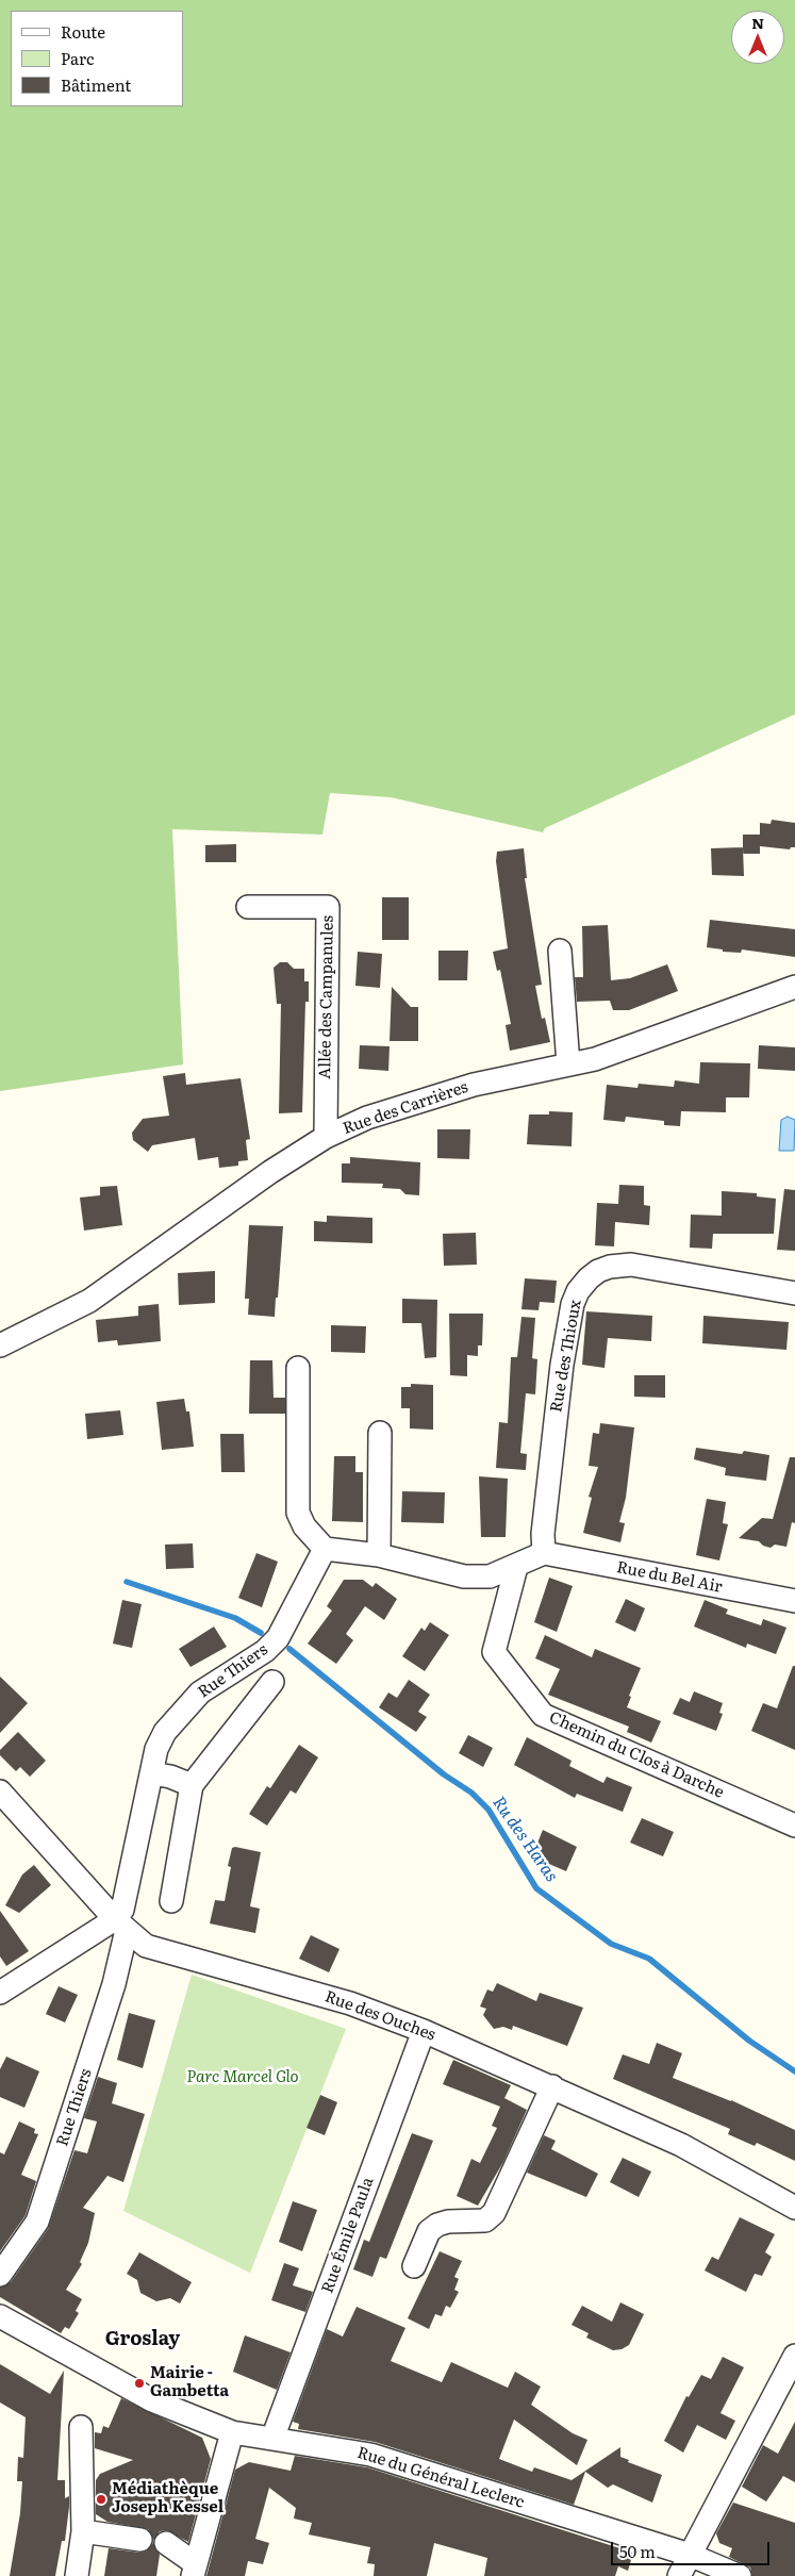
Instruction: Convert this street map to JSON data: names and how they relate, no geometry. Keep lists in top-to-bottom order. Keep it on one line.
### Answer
{"streets":{"street":["Allée des Campanules","Rue des Carrières","Rue des Thioux","Rue du Bel Air","Rue Thiers","Chemin du Clos à Darche","Rue des Ouches","Rue Émile Paula","Rue du Général Leclerc"]},"crossings":[["Allée des Campanules","Rue des Carrières"],["Rue des Thioux","Rue du Bel Air"],["Rue Thiers","Rue des Ouches"],["Rue des Ouches","Rue Émile Paula"],["Rue Émile Paula","Rue du Général Leclerc"]],"districts":["Groslay"],"water":["Ru des Haras"],"parks":["Parc Marcel Glo"],"places":["Mairie - Gambetta","Médiathèque Joseph Kessel"],"legend":["Route","Parc","Bâtiment"],"scale_bar":"50 m","north":"top"}
